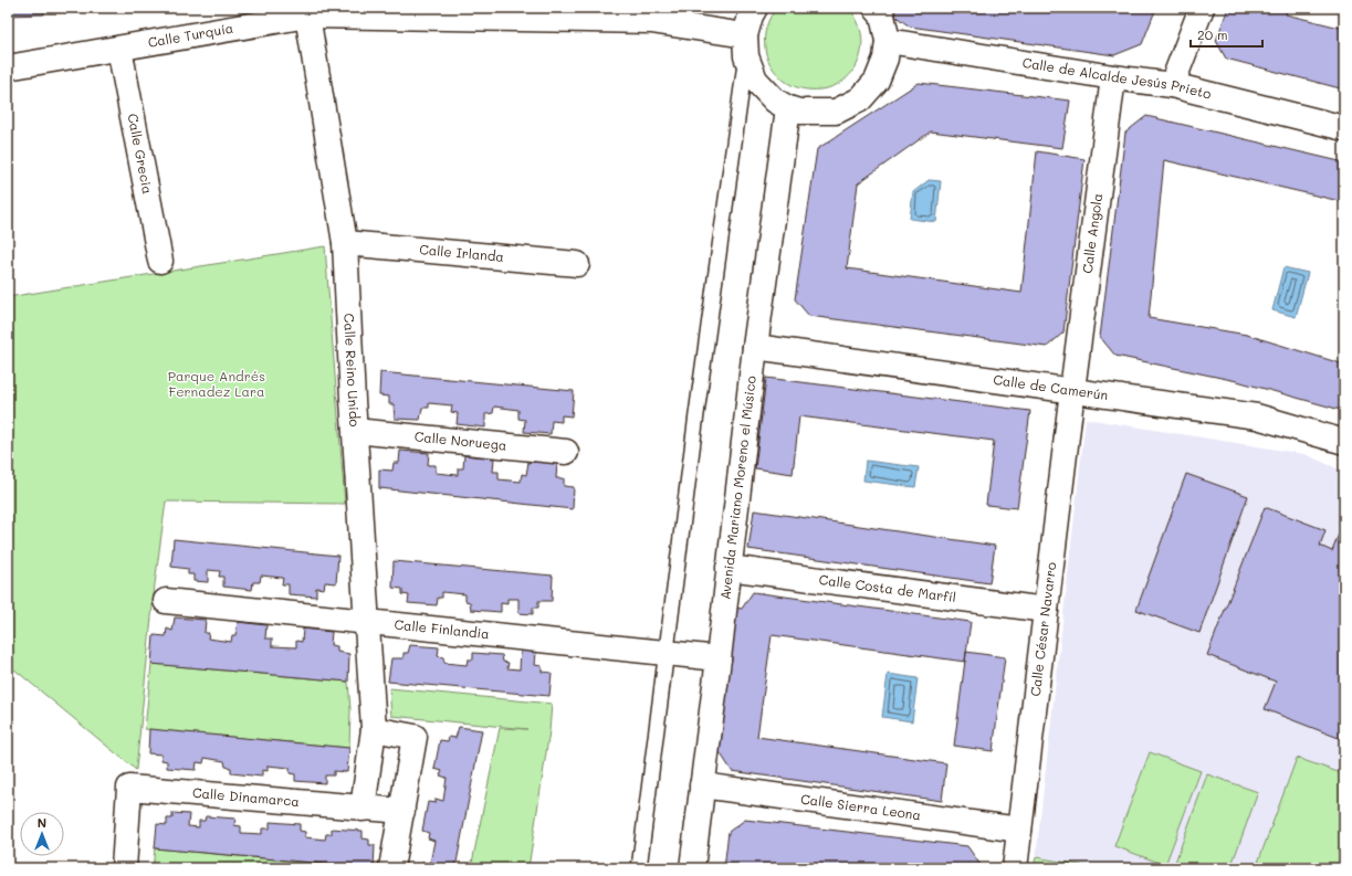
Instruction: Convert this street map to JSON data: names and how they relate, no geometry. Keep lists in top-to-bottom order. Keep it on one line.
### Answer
{"streets":{"street":["Calle Turquía","Calle de Alcalde Jesús Prieto","Calle Grecia","Calle Angola","Calle Irlanda","Calle Reino Unido","Calle de Camerún","Calle Noruega","Avenida Mariano Moreno el Músico","Calle Costa de Marfíl","Calle César Navarro","Calle Finlandia","Calle Dinamarca","Calle Sierra Leona"]},"crossings":[["Calle Turquía","Calle Grecia"],["Calle Turquía","Calle Reino Unido"],["Calle de Alcalde Jesús Prieto","Calle Angola"],["Calle Angola","Calle de Camerún"],["Calle Angola","Calle César Navarro"],["Calle Irlanda","Calle Reino Unido"],["Calle Reino Unido","Calle Noruega"],["Calle Reino Unido","Calle Finlandia"],["Calle Reino Unido","Calle Dinamarca"],["Calle de Camerún","Avenida Mariano Moreno el Músico"],["Calle de Camerún","Calle César Navarro"],["Avenida Mariano Moreno el Músico","Calle Costa de Marfíl"],["Avenida Mariano Moreno el Músico","Calle Finlandia"],["Avenida Mariano Moreno el Músico","Calle Sierra Leona"],["Calle Costa de Marfíl","Calle César Navarro"],["Calle César Navarro","Calle Sierra Leona"]],"parks":["Parque Andrés Fernadez Lara"],"scale_bar":"20 m","north":"top"}
